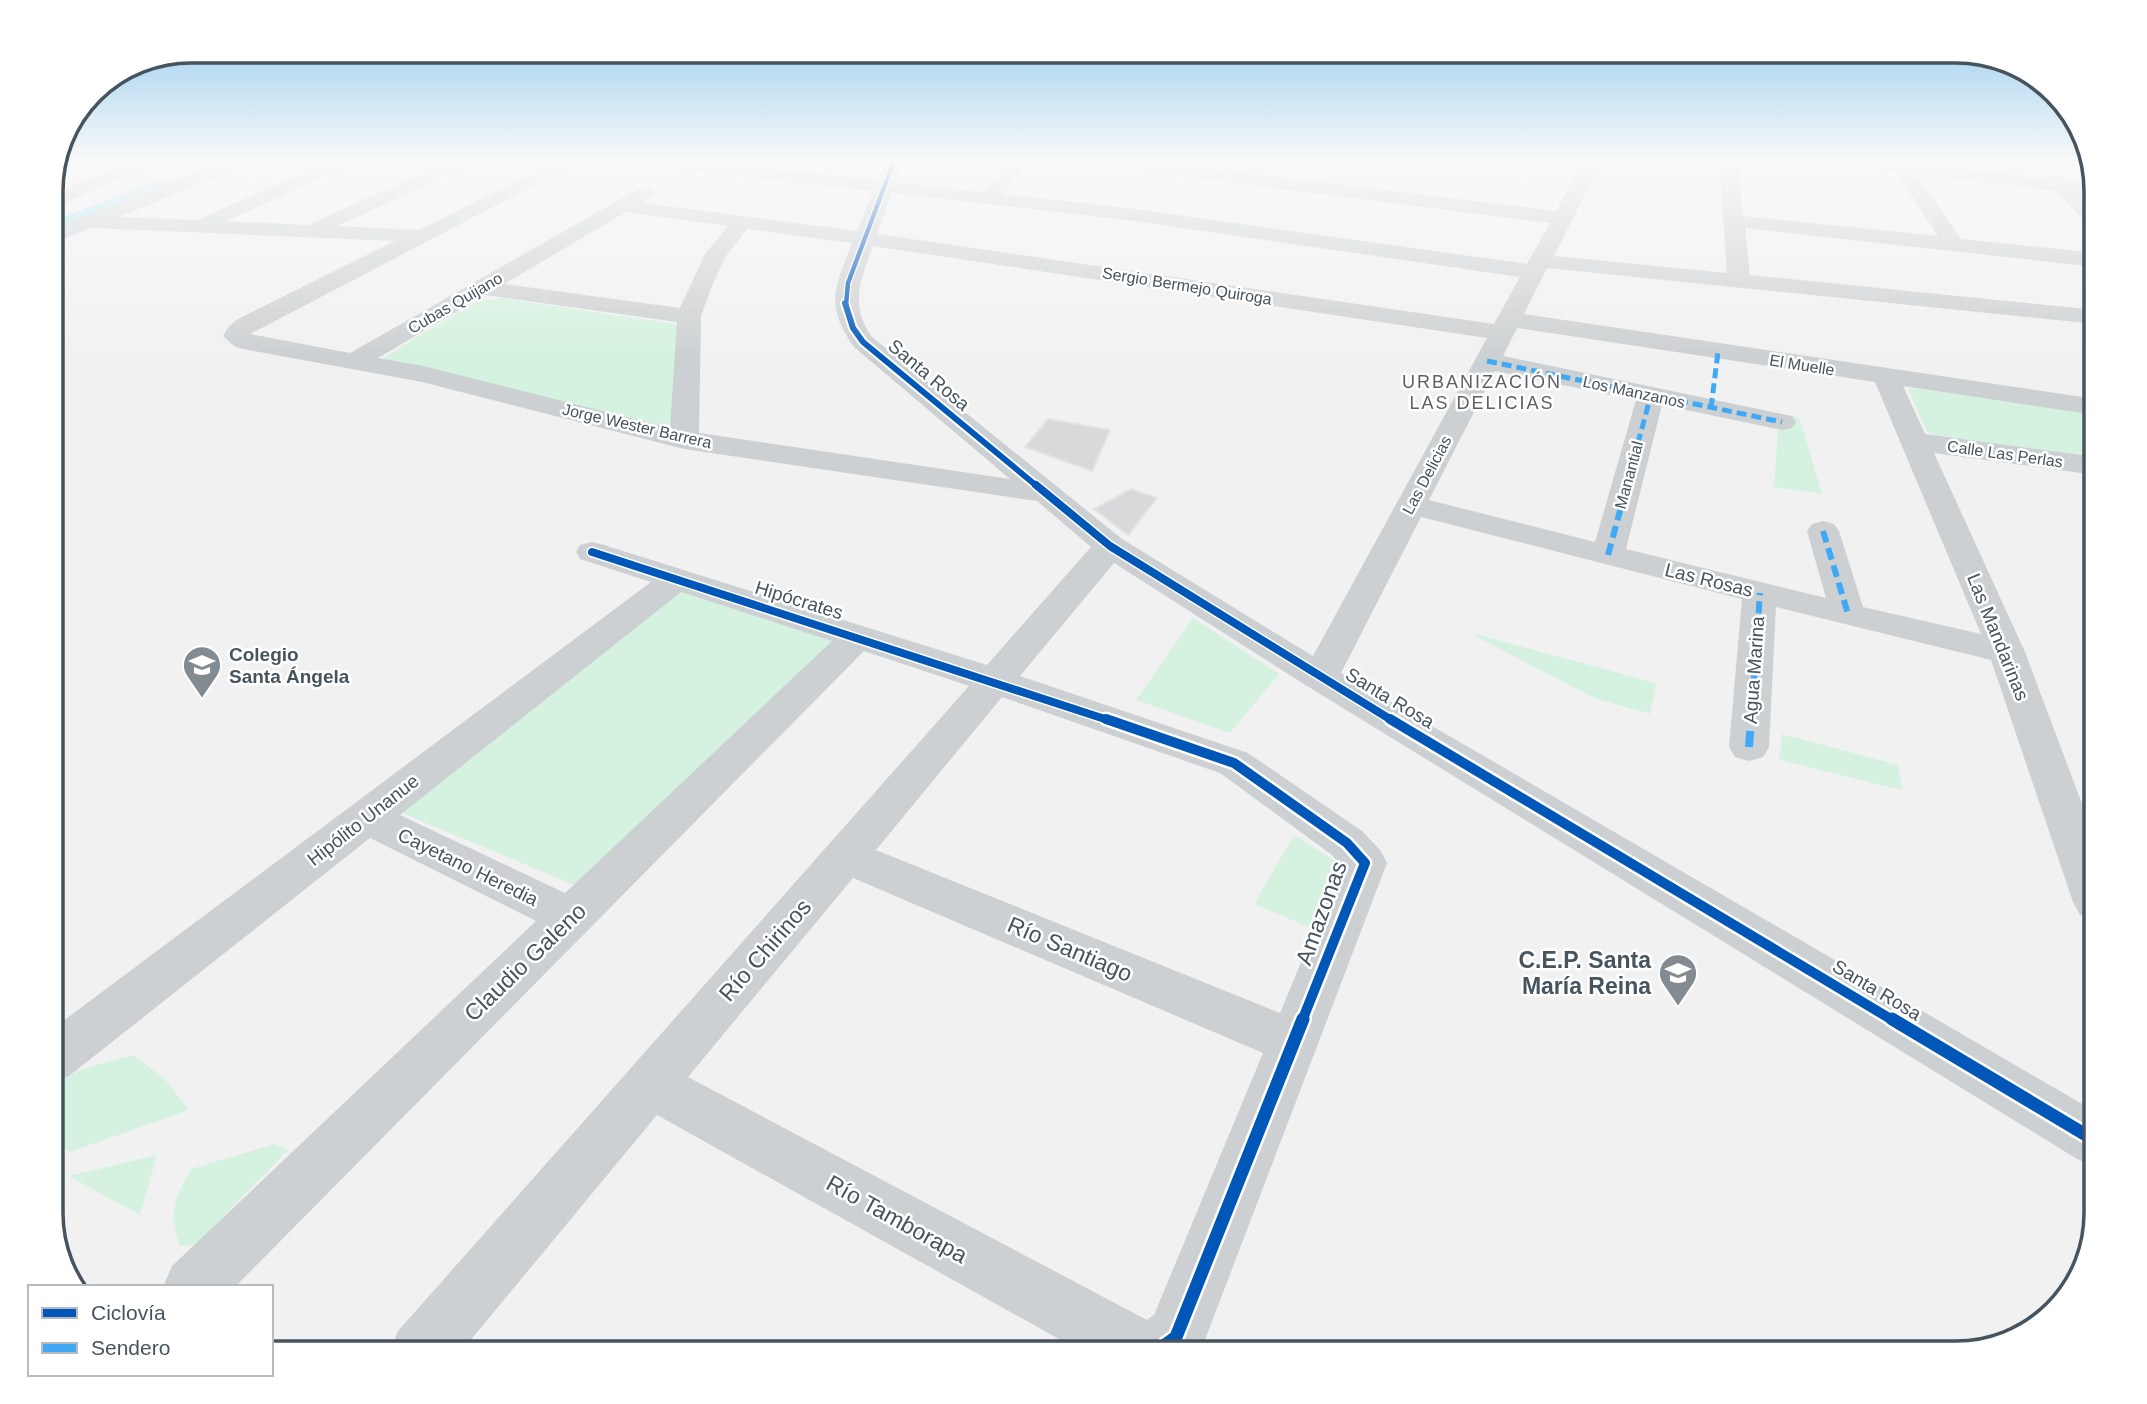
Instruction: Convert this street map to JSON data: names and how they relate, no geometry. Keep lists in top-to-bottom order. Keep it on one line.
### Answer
{"streets":{"street":["Sergio Bermejo Quiroga","Cubas Quijano","El Muelle","Santa Rosa","Los Manzanos","Jorge Wester Barrera","Calle Las Perlas","Las Delicias","Manantial","Las Rosas","Hipócrates","Las Mandarinas","Agua Marina","Hipólito Unanue","Cayetano Heredia","Amazonas","Río Santiago","Río Chirinos","Claudio Galeno","Río Tamborapa"]},"crossings":[["Sergio Bermejo Quiroga","El Muelle"],["Sergio Bermejo Quiroga","Santa Rosa"],["Sergio Bermejo Quiroga","Las Delicias"],["Cubas Quijano","Jorge Wester Barrera"],["El Muelle","Las Delicias"],["El Muelle","Las Mandarinas"],["Santa Rosa","Jorge Wester Barrera"],["Santa Rosa","Las Delicias"],["Santa Rosa","Río Chirinos"],["Los Manzanos","Las Delicias"],["Los Manzanos","Manantial"],["Calle Las Perlas","Las Mandarinas"],["Las Delicias","Las Rosas"],["Manantial","Las Rosas"],["Las Rosas","Las Mandarinas"],["Las Rosas","Agua Marina"],["Hipócrates","Hipólito Unanue"],["Hipócrates","Amazonas"],["Hipócrates","Río Chirinos"],["Hipócrates","Claudio Galeno"],["Hipólito Unanue","Cayetano Heredia"],["Cayetano Heredia","Claudio Galeno"],["Amazonas","Río Santiago"],["Amazonas","Río Chirinos"],["Río Santiago","Río Chirinos"],["Río Chirinos","Río Tamborapa"]],"districts":["URBANIZACIÓN LAS DELICIAS"],"places":{"school or university":["Colegio Santa Ángela","C.E.P. Santa María Reina"]},"legend":["Ciclovía","Sendero"]}
